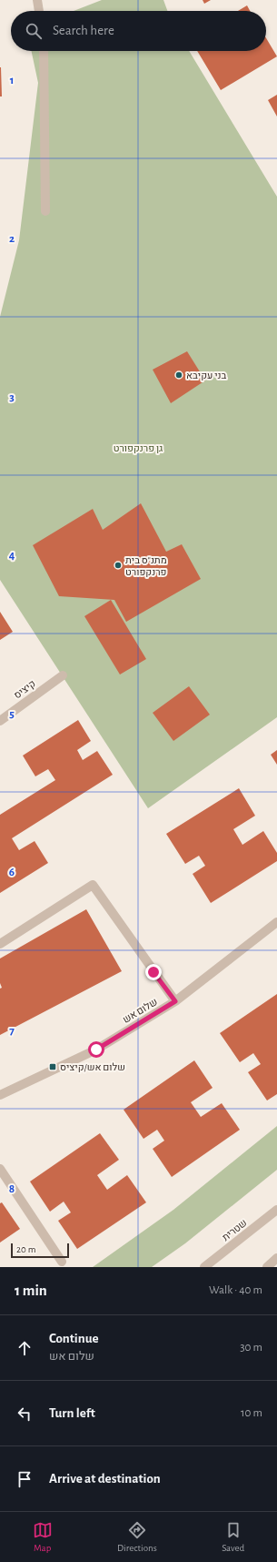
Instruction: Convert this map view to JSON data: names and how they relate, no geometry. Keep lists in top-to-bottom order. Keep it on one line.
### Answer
{"streets":{"street":["קיציס","שלום אש","שטרית"]},"parks":["גן פרנקפורט"],"places":{"other":["בני עקיבא","מתנ\"ס בית פרנקפורט"],"transit":["שלום אש/קיציס"]},"scale_bar":"20 m","page":{"search":"Search here","scale":"20 m","heading":["1 min","Walk · 40 m"],"list":[["Continue","שלום אש","30 m"],["Turn left","10 m"],"Arrive at destination"],"nav":["Map","Directions","Saved"]},"grid":{"rows":["1","2","3","4","5","6","7","8"]}}
